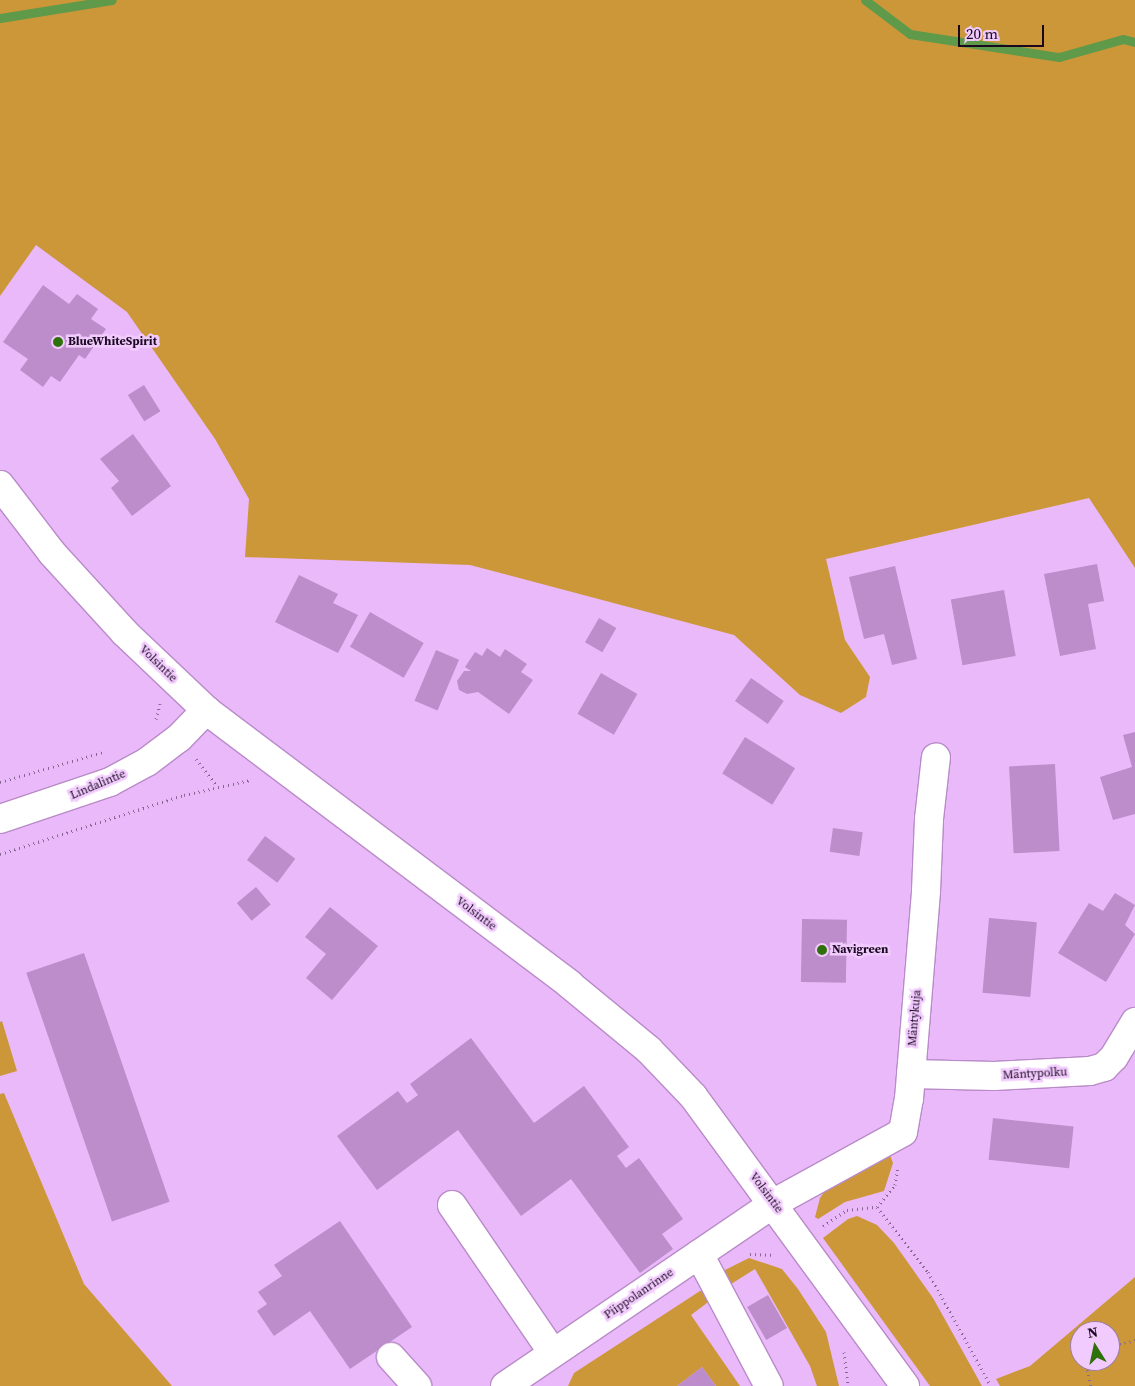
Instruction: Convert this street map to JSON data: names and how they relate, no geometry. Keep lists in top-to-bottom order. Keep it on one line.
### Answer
{"streets":{"street":["Volsintie","Lindalintie","Mäntykuja","Mäntypolku","Piippolanrinne"]},"crossings":[["Volsintie","Lindalintie"],["Volsintie","Mäntykuja"],["Volsintie","Piippolanrinne"],["Mäntykuja","Mäntypolku"],["Mäntykuja","Piippolanrinne"]],"places":["BlueWhiteSpirit","Navigreen"],"scale_bar":"20 m","north":"top"}
